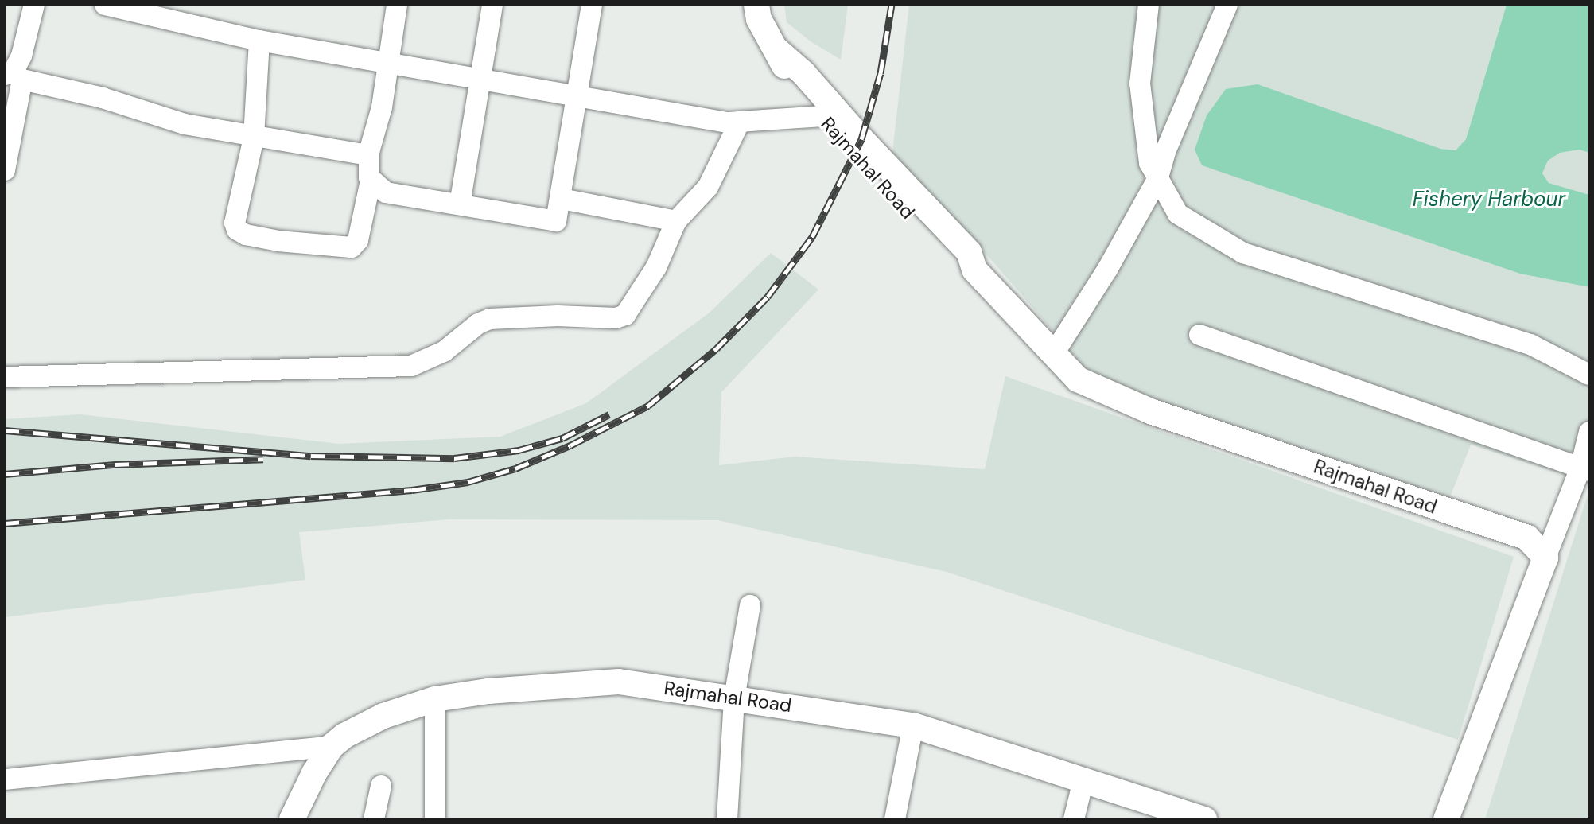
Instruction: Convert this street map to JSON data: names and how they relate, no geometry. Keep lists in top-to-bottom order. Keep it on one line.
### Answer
{"streets":{"main road":["Rajmahal Road"]},"water":["Fishery Harbour"]}
